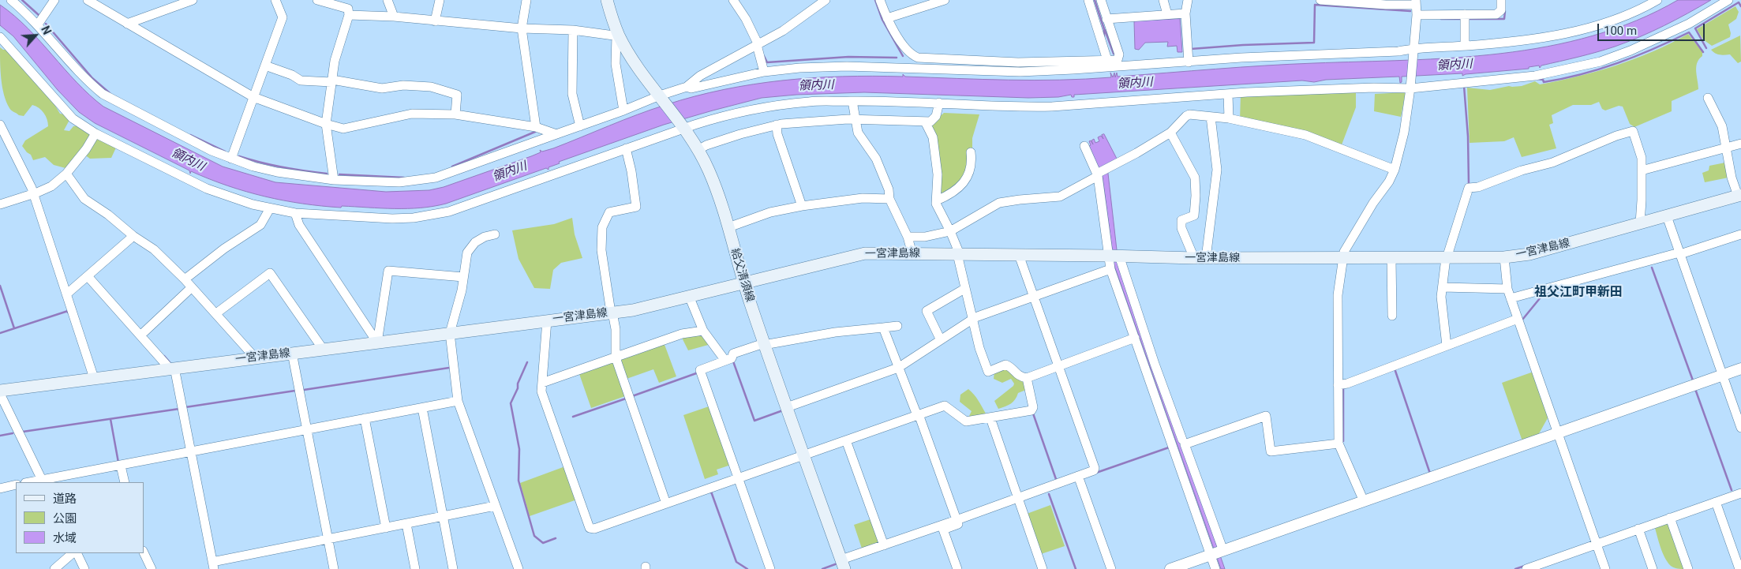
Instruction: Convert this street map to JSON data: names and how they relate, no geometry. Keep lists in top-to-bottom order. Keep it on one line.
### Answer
{"streets":{"main road":["一宮津島線","給父清須線"]},"crossings":[["一宮津島線","給父清須線"]],"districts":["祖父江町甲新田"],"water":["領内川"],"legend":["道路","公園","水域"],"scale_bar":"100 m","north":"top right"}
